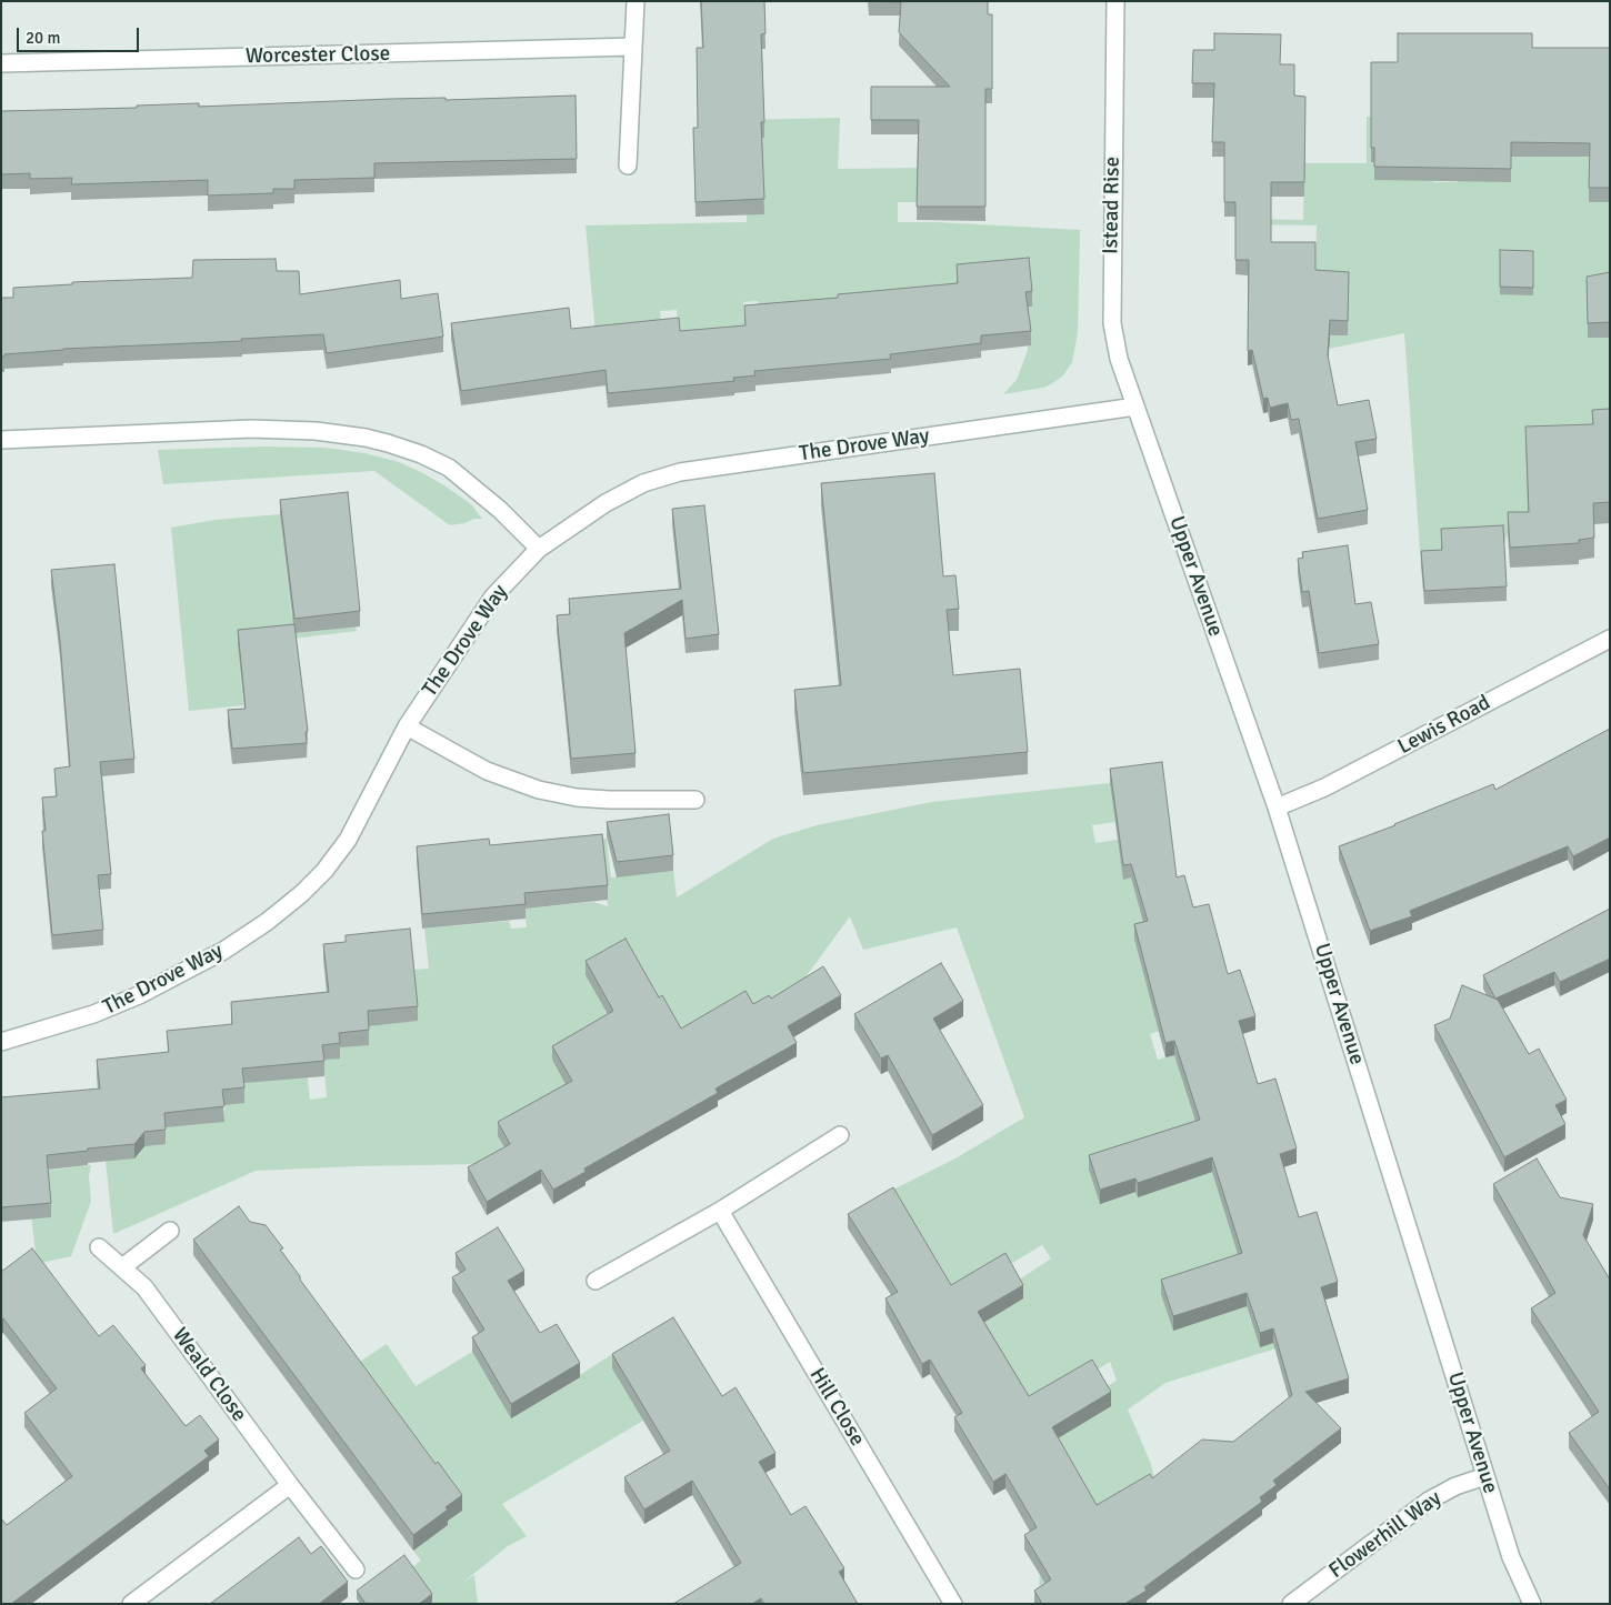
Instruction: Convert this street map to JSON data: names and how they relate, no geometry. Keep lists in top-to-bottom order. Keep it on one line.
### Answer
{"streets":{"street":["Worcester Close","Istead Rise","The Drove Way","Upper Avenue","Lewis Road","Weald Close","Hill Close","Flowerhill Way"]},"crossings":[["Istead Rise","The Drove Way"],["Istead Rise","Upper Avenue"],["The Drove Way","Upper Avenue"],["Upper Avenue","Lewis Road"],["Upper Avenue","Flowerhill Way"]],"scale_bar":"20 m"}
